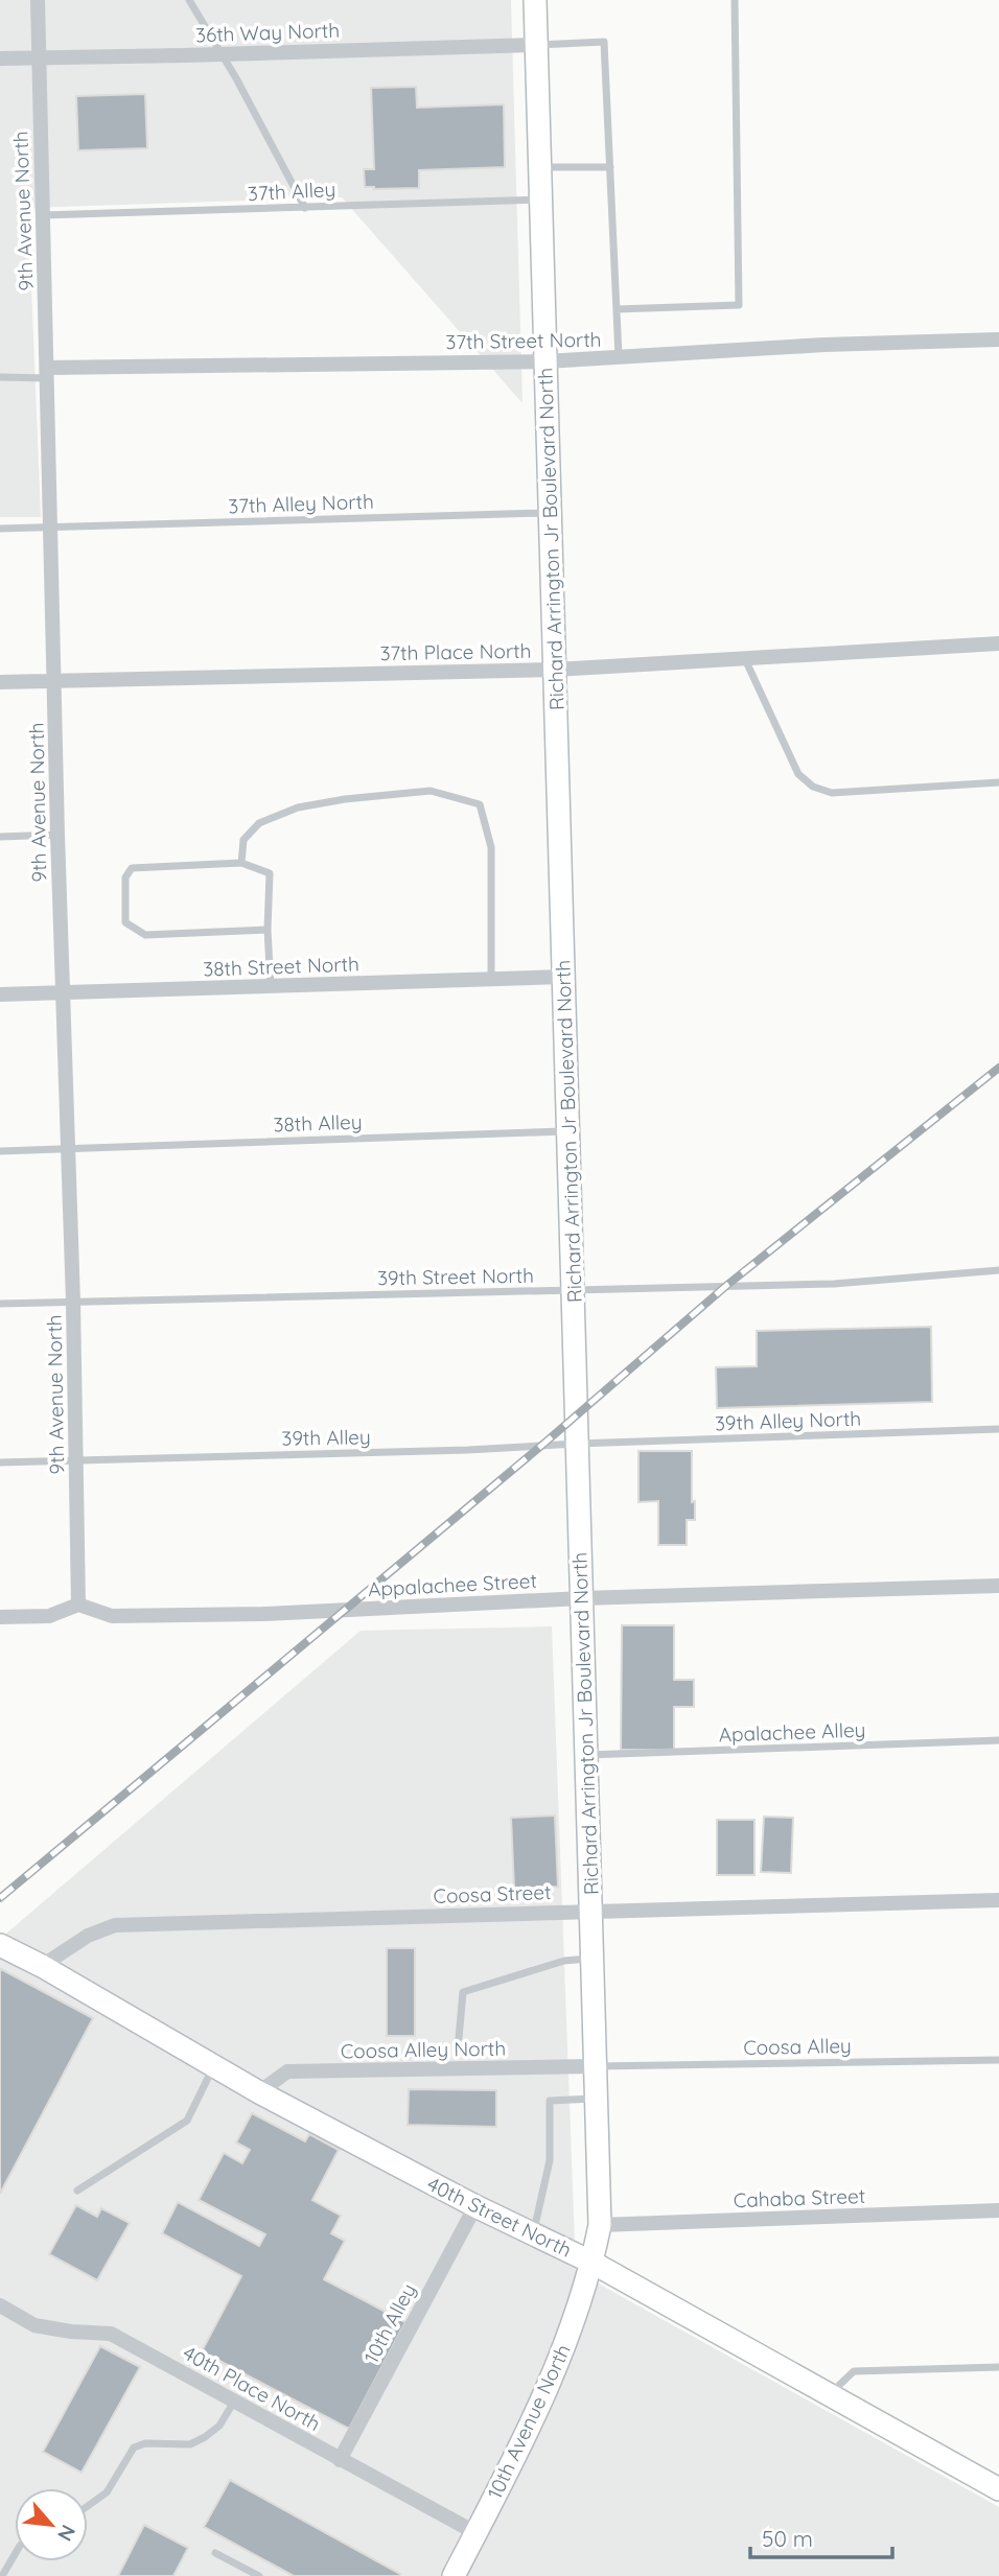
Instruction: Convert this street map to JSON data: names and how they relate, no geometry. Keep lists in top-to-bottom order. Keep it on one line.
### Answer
{"streets":{"street":["36th Way North","9th Avenue North","37th Street North","Richard Arrington Jr Boulevard North","37th Place North","38th Street North","Appalachee Street","Coosa Street","Coosa Alley North","Cahaba Street","40th Street North","10th Alley","40th Place North","10th Avenue North"],"lane":["37th Alley","37th Alley North","38th Alley","39th Street North","39th Alley North","39th Alley","Apalachee Alley","Coosa Alley"]},"crossings":[["36th Way North","9th Avenue North"],["36th Way North","Richard Arrington Jr Boulevard North"],["37th Alley","9th Avenue North"],["37th Alley","Richard Arrington Jr Boulevard North"],["9th Avenue North","37th Street North"],["9th Avenue North","37th Alley North"],["9th Avenue North","37th Place North"],["9th Avenue North","38th Street North"],["9th Avenue North","38th Alley"],["9th Avenue North","39th Street North"],["9th Avenue North","39th Alley"],["9th Avenue North","Appalachee Street"],["37th Street North","Richard Arrington Jr Boulevard North"],["37th Alley North","Richard Arrington Jr Boulevard North"],["Richard Arrington Jr Boulevard North","37th Place North"],["Richard Arrington Jr Boulevard North","38th Street North"],["Richard Arrington Jr Boulevard North","38th Alley"],["Richard Arrington Jr Boulevard North","39th Street North"],["Richard Arrington Jr Boulevard North","39th Alley North"],["Richard Arrington Jr Boulevard North","39th Alley"],["Richard Arrington Jr Boulevard North","Appalachee Street"],["Richard Arrington Jr Boulevard North","Apalachee Alley"],["Richard Arrington Jr Boulevard North","Coosa Street"],["Richard Arrington Jr Boulevard North","Coosa Alley"],["Richard Arrington Jr Boulevard North","Coosa Alley North"],["Richard Arrington Jr Boulevard North","Cahaba Street"],["Richard Arrington Jr Boulevard North","40th Street North"],["Richard Arrington Jr Boulevard North","10th Avenue North"],["39th Alley North","39th Alley"],["Coosa Street","40th Street North"],["Coosa Alley","Coosa Alley North"],["Coosa Alley North","40th Street North"],["40th Street North","10th Alley"],["40th Street North","10th Avenue North"],["10th Alley","40th Place North"],["40th Place North","10th Avenue North"]],"scale_bar":"50 m","north":"bottom right"}
